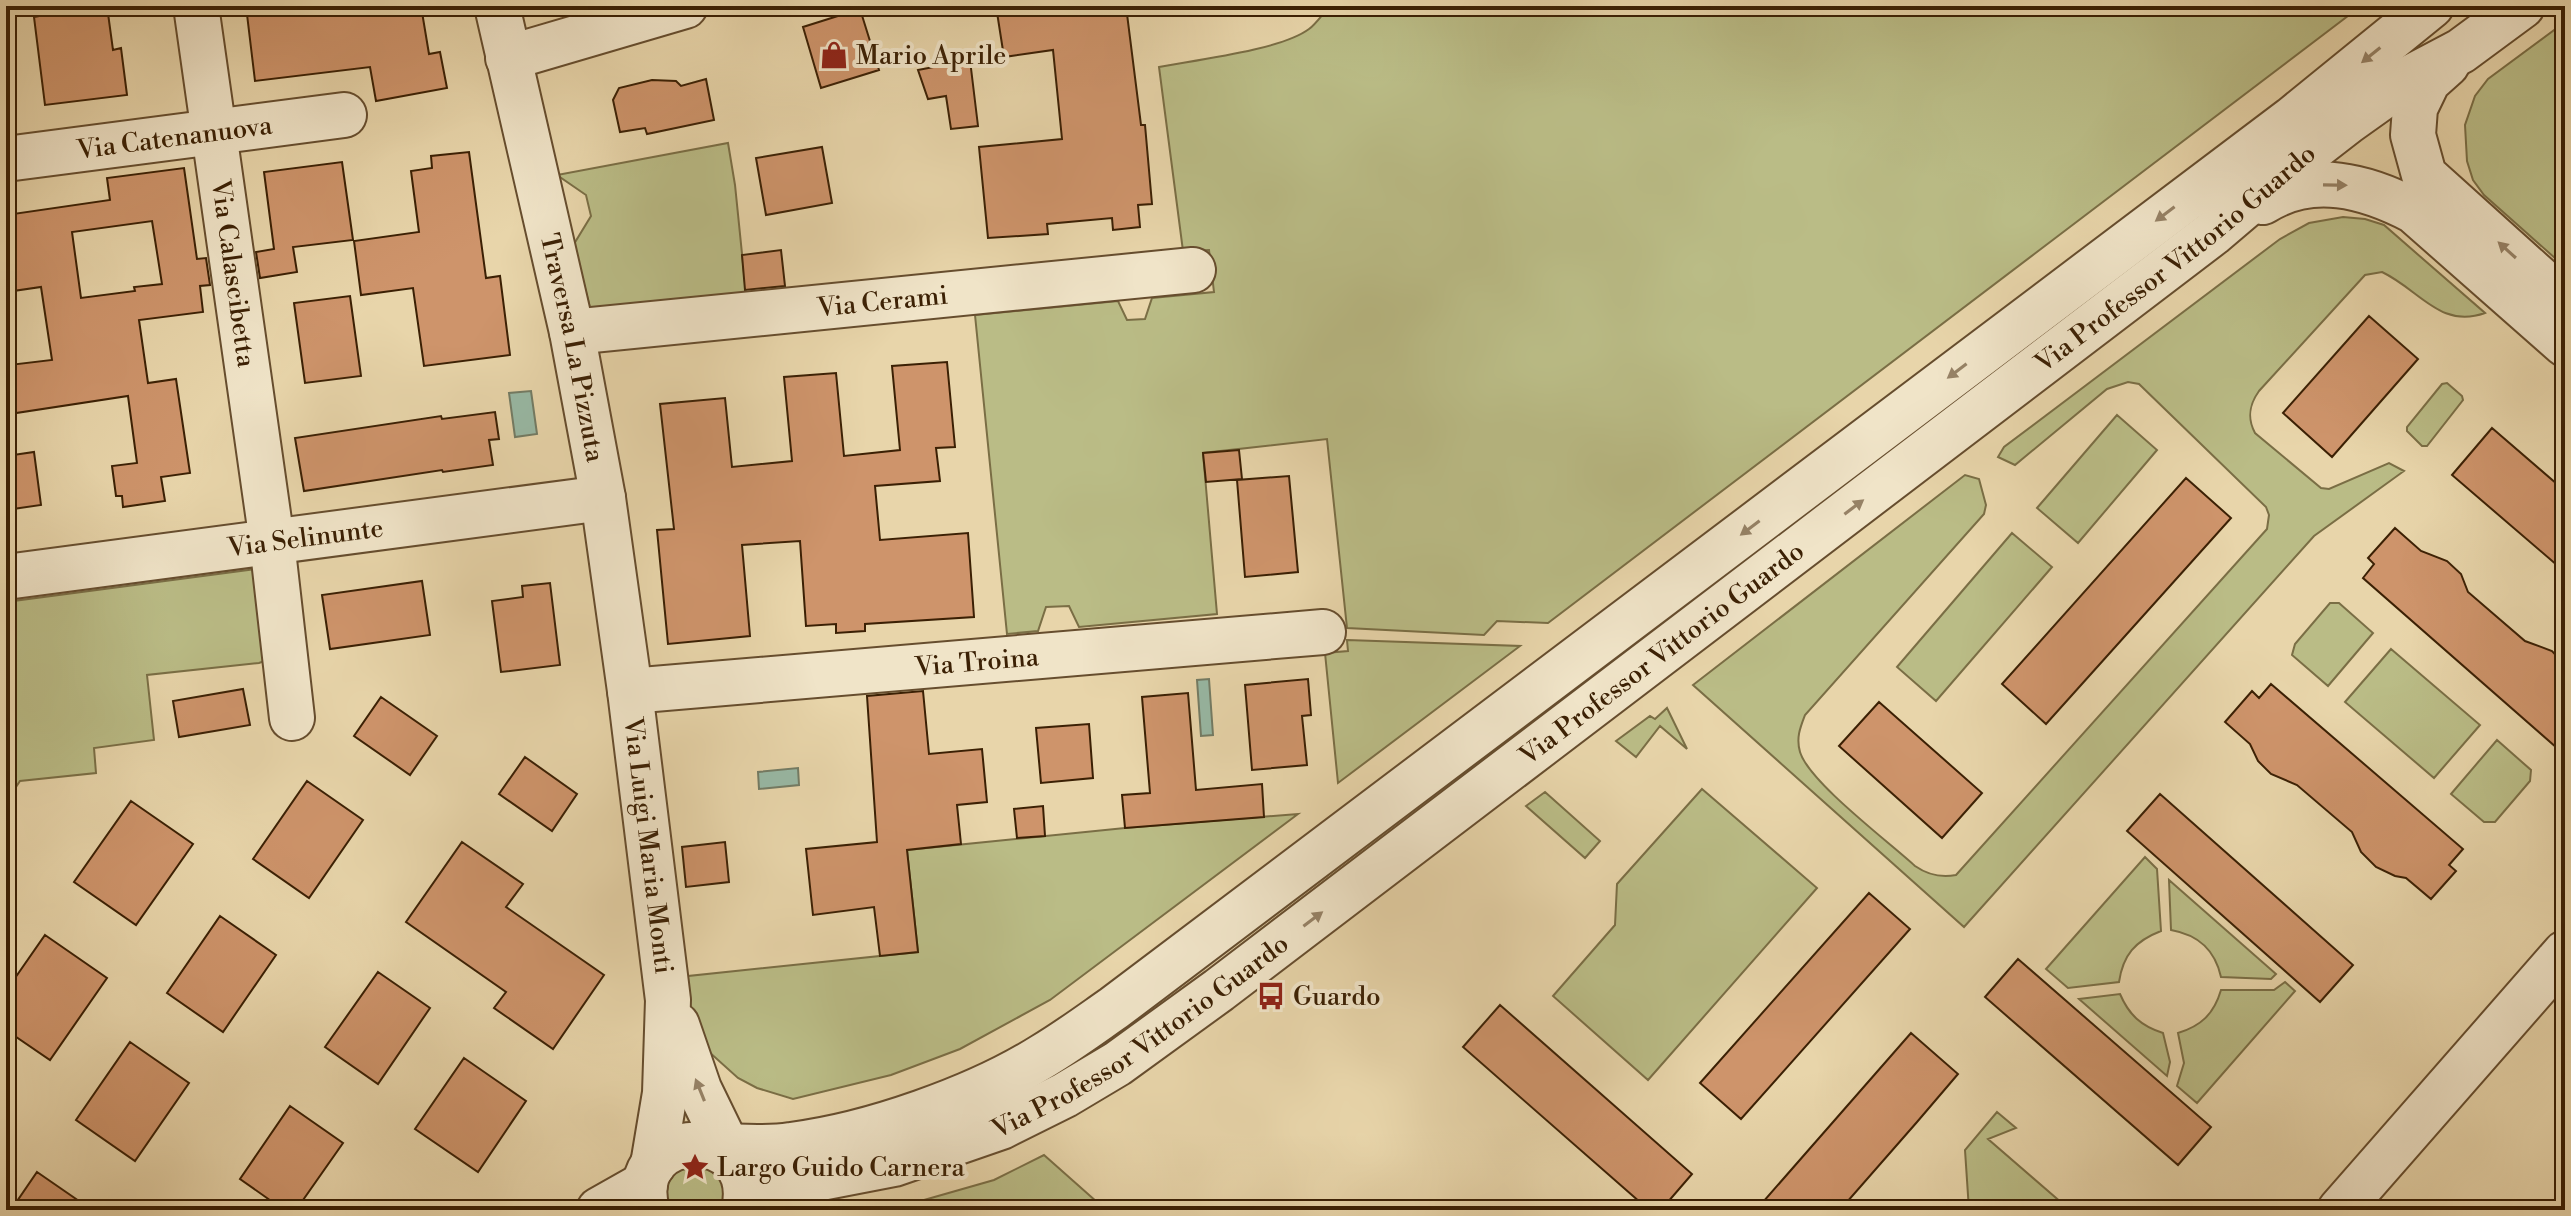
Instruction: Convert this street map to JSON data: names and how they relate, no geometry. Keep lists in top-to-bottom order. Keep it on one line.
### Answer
{"streets":{"street":["Via Catenanuova","Via Professor Vittorio Guardo","Via Calascibetta","Via Cerami","Traversa La Pizzuta","Via Selinunte","Via Troina","Via Luigi Maria Monti"]},"crossings":[["Via Catenanuova","Via Calascibetta"],["Via Calascibetta","Via Selinunte"],["Via Cerami","Traversa La Pizzuta"],["Traversa La Pizzuta","Via Selinunte"],["Traversa La Pizzuta","Via Troina"],["Traversa La Pizzuta","Via Luigi Maria Monti"],["Via Troina","Via Luigi Maria Monti"]],"places":{"shop":["Mario Aprile"],"bus stop":["Guardo"],"place":["Largo Guido Carnera"]}}
